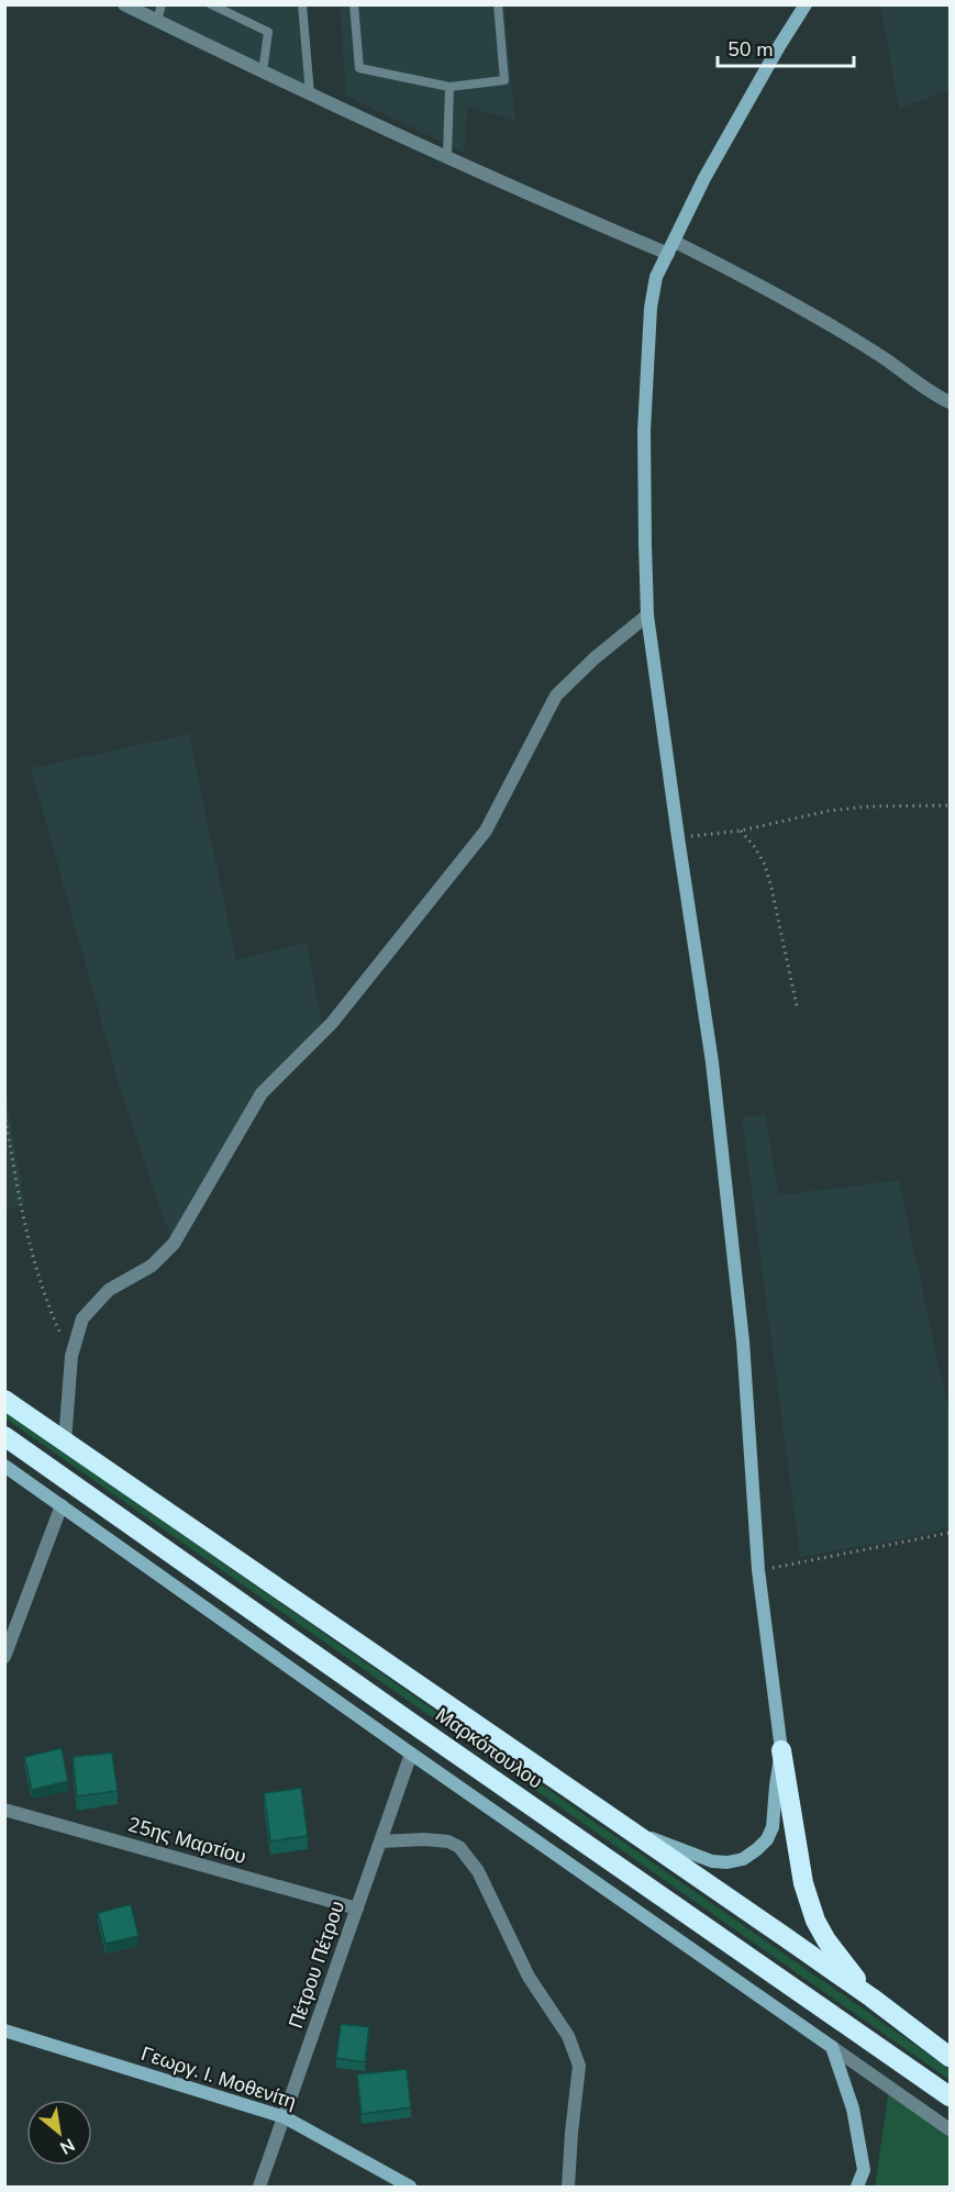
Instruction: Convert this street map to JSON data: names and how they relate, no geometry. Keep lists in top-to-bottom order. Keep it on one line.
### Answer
{"streets":{"highway":["Μαρκόπουλου"],"street":["25ης Μαρτίου","Πέτρου Πέτρου","Γεωργ. Ι. Μοθενίτη"]},"crossings":[["25ης Μαρτίου","Πέτρου Πέτρου"],["Πέτρου Πέτρου","Γεωργ. Ι. Μοθενίτη"]],"scale_bar":"50 m","north":"bottom right"}
